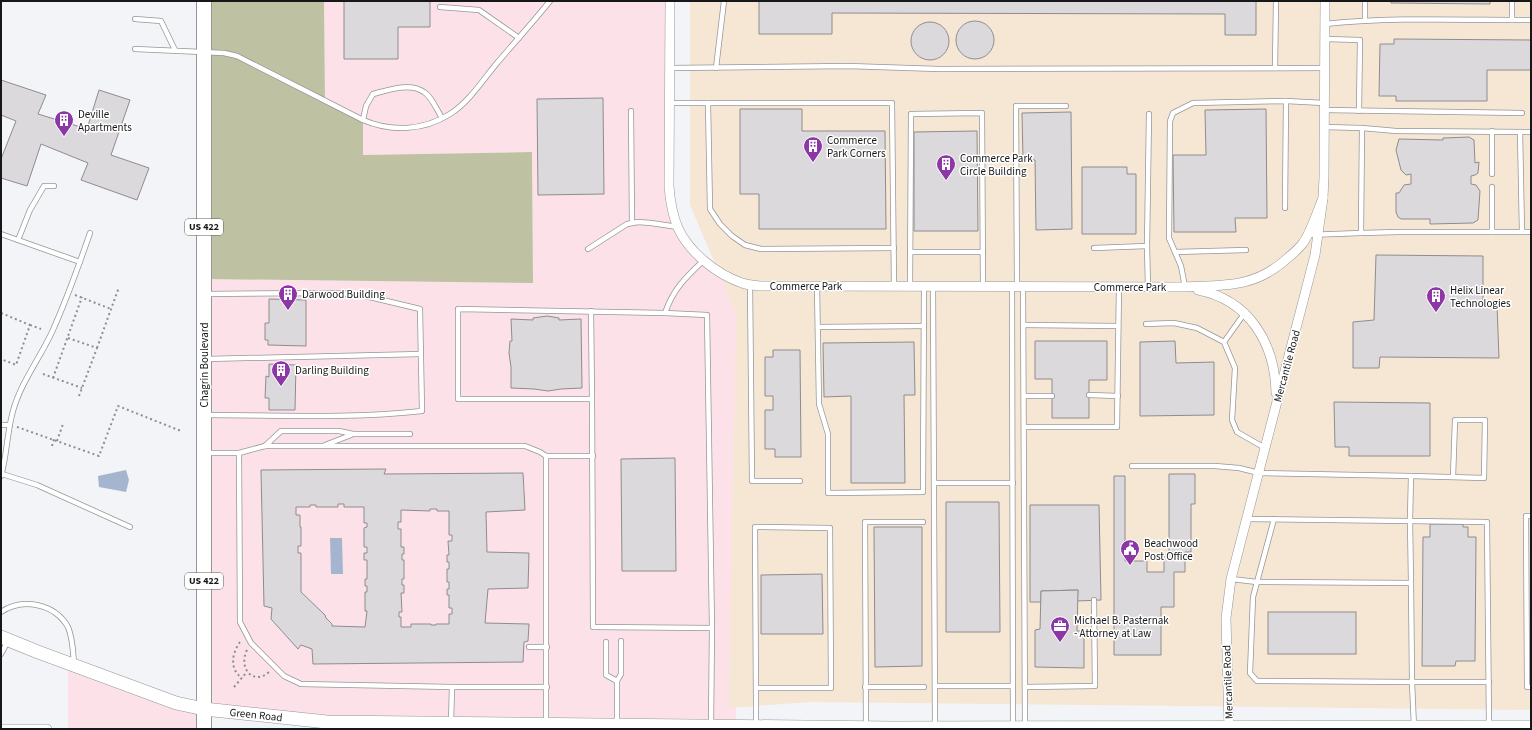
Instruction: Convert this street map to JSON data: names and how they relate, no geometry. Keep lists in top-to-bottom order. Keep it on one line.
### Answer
{"streets":{"main road":["US 422","Chagrin Boulevard","Green Road"],"street":["Commerce Park","Mercantile Road"]},"crossings":[["Commerce Park","Mercantile Road"],["Chagrin Boulevard","Green Road"],["Mercantile Road","Green Road"]],"places":{"building":["Deville Apartments","Commerce Park Corners","Commerce Park Circle Building","Darwood Building","Helix Linear Technologies","Darling Building"],"public building":["Beachwood Post Office"],"office":["Michael B. Pasternak - Attorney at Law"]}}
